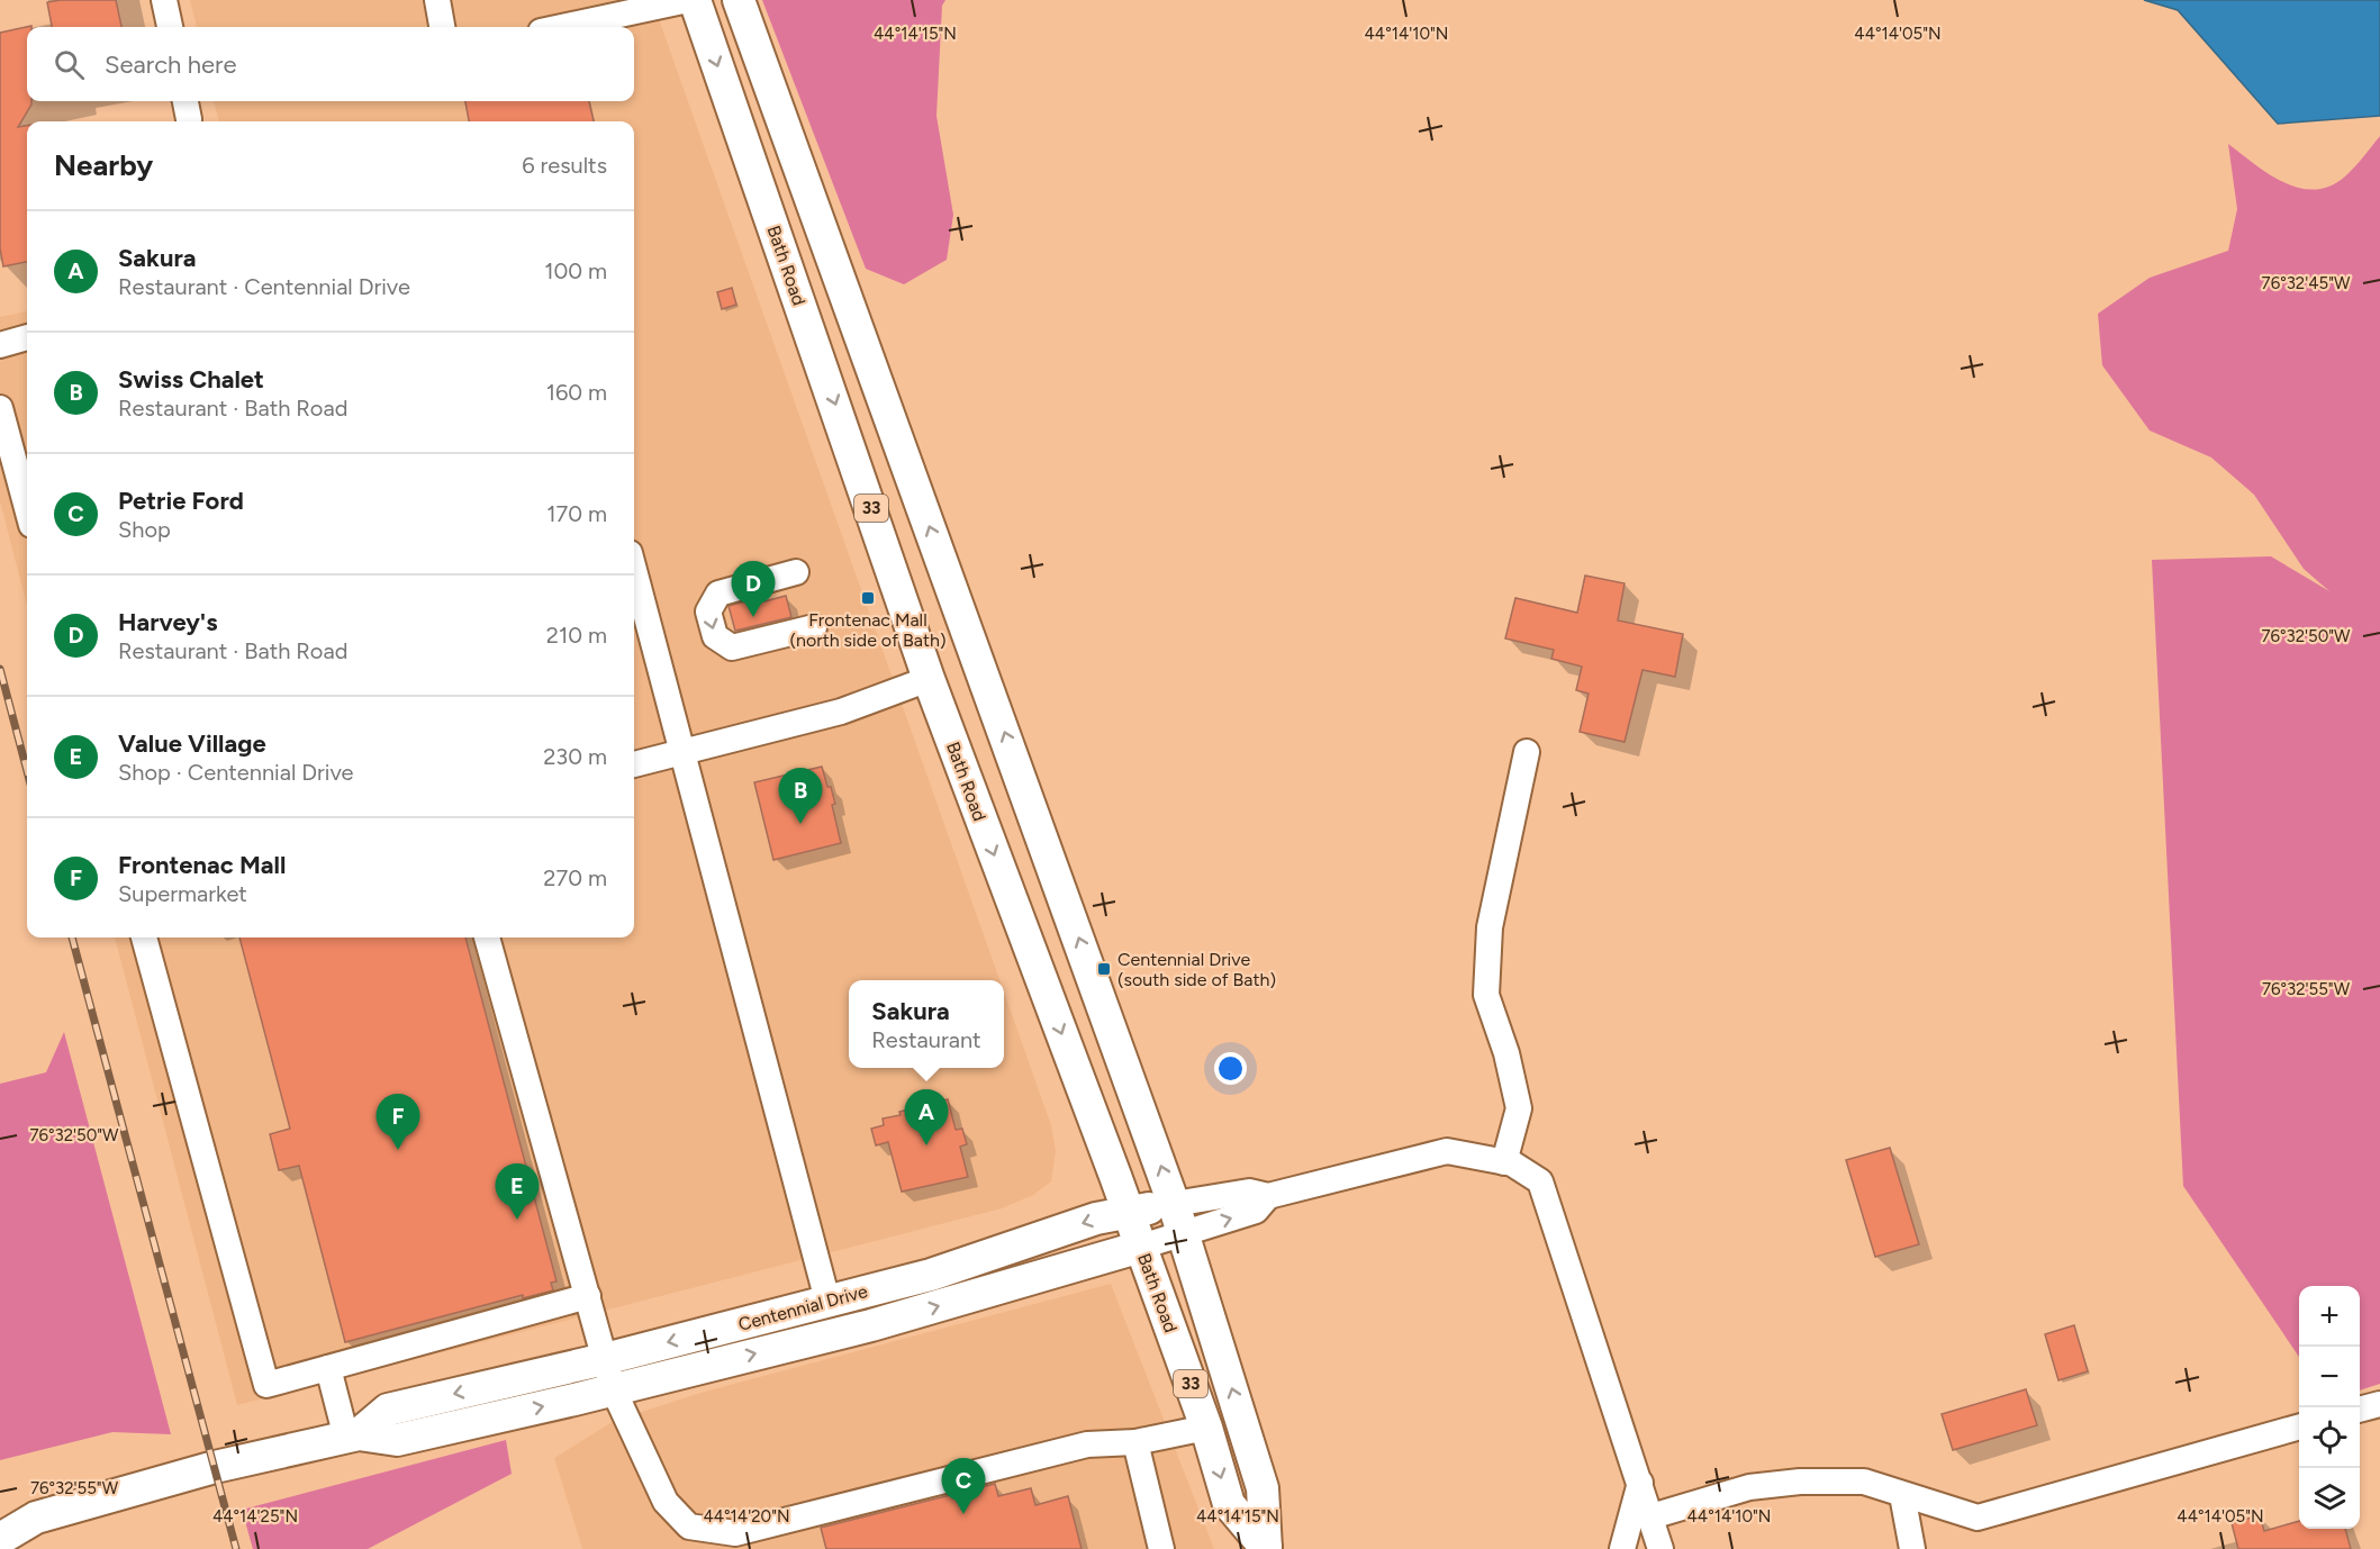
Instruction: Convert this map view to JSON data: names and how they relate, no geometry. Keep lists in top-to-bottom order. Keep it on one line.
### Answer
{"streets":{"main road":["Bath Road","33","Centennial Drive"]},"crossings":[["Bath Road","Centennial Drive"]],"places":{"transit":["Frontenac Mall (north side of Bath)","Centennial Drive (south side of Bath)"]},"page":{"search":"Search here","heading":["Nearby","6 results"],"list":[{"mark":"A","name":"Sakura","note":"Restaurant · Centennial Drive","value":"100 m"},{"mark":"B","name":"Swiss Chalet","note":"Restaurant · Bath Road","value":"160 m"},{"mark":"C","name":"Petrie Ford","note":"Shop","value":"170 m"},{"mark":"D","name":"Harvey's","note":"Restaurant · Bath Road","value":"210 m"},{"mark":"E","name":"Value Village","note":"Shop · Centennial Drive","value":"230 m"},{"mark":"F","name":"Frontenac Mall","note":"Supermarket","value":"270 m"}],"pins":["D","B","A","F","E","C"],"popup":["Sakura","Restaurant"],"map_buttons":["+","−"]},"coordinates":["44°14'15\"N","44°14'10\"N","44°14'05\"N","76°32'45\"W","76°32'50\"W","76°32'55\"W","44°14'25\"N","44°14'20\"N"]}
